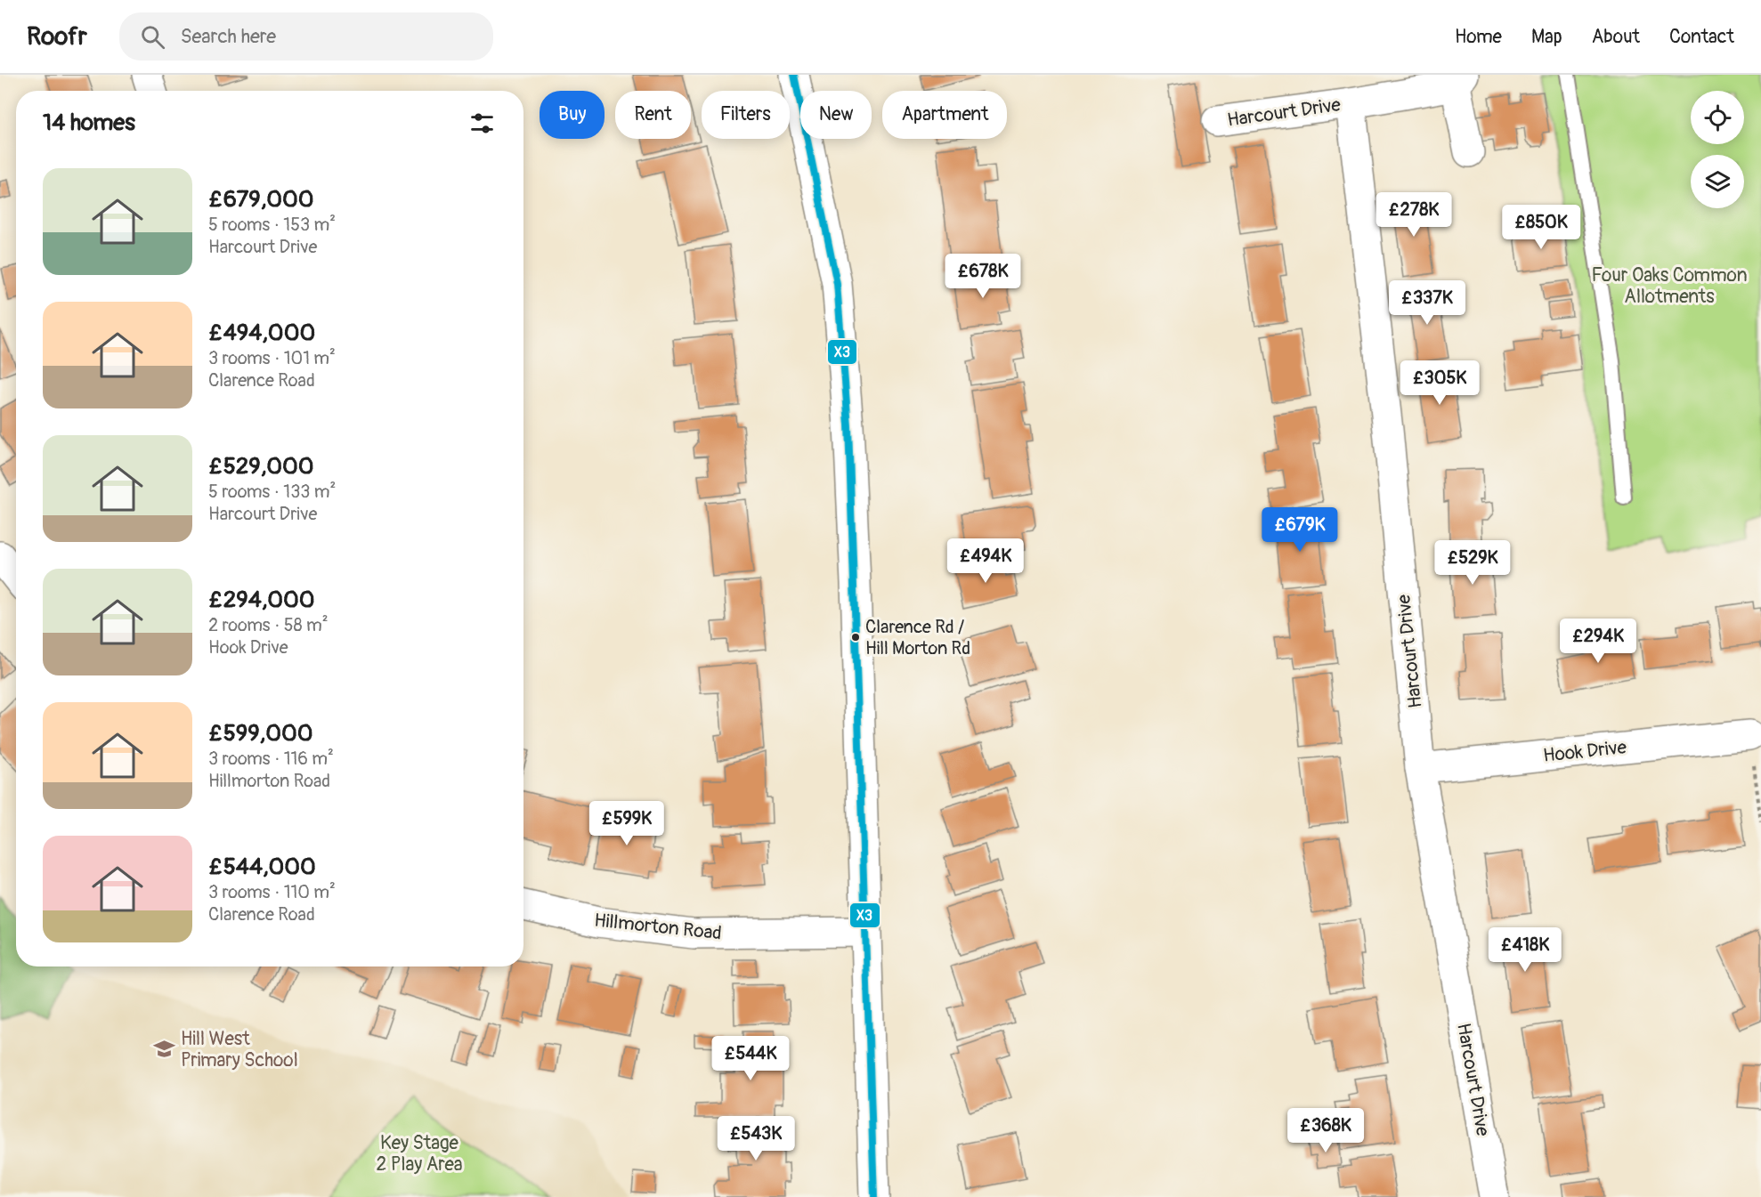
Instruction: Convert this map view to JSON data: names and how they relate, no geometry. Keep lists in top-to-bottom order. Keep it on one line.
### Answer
{"streets":{"street":["Harcourt Drive","Hook Drive","Hillmorton Road"]},"crossings":[["Harcourt Drive","Hook Drive"]],"parks":["Four Oaks Common Allotments","Key Stage 2 Play Area"],"places":{"other":["Clarence Rd / Hill Morton Rd"],"school or university":["Hill West Primary School"]},"lines":["transit line X3"],"page":{"header":"Roofr","search":"Search here","nav":["Home","Map","About","Contact"],"chip":["Buy","Rent","Filters","New","Apartment"],"heading":"14 homes","list":[{"name":"£679,000","note":"5 rooms · 153 m² · Harcourt Drive"},{"name":"£494,000","note":"3 rooms · 101 m² · Clarence Road"},{"name":"£529,000","note":"5 rooms · 133 m² · Harcourt Drive"},{"name":"£294,000","note":"2 rooms · 58 m² · Hook Drive"},{"name":"£599,000","note":"3 rooms · 116 m² · Hillmorton Road"},{"name":"£544,000","note":"3 rooms · 110 m² · Clarence Road"}],"price":["£278K","£850K","£678K","£337K","£305K","£679K","£494K","£529K","£294K","£599K","£418K","£544K","£368K","£543K"]}}
